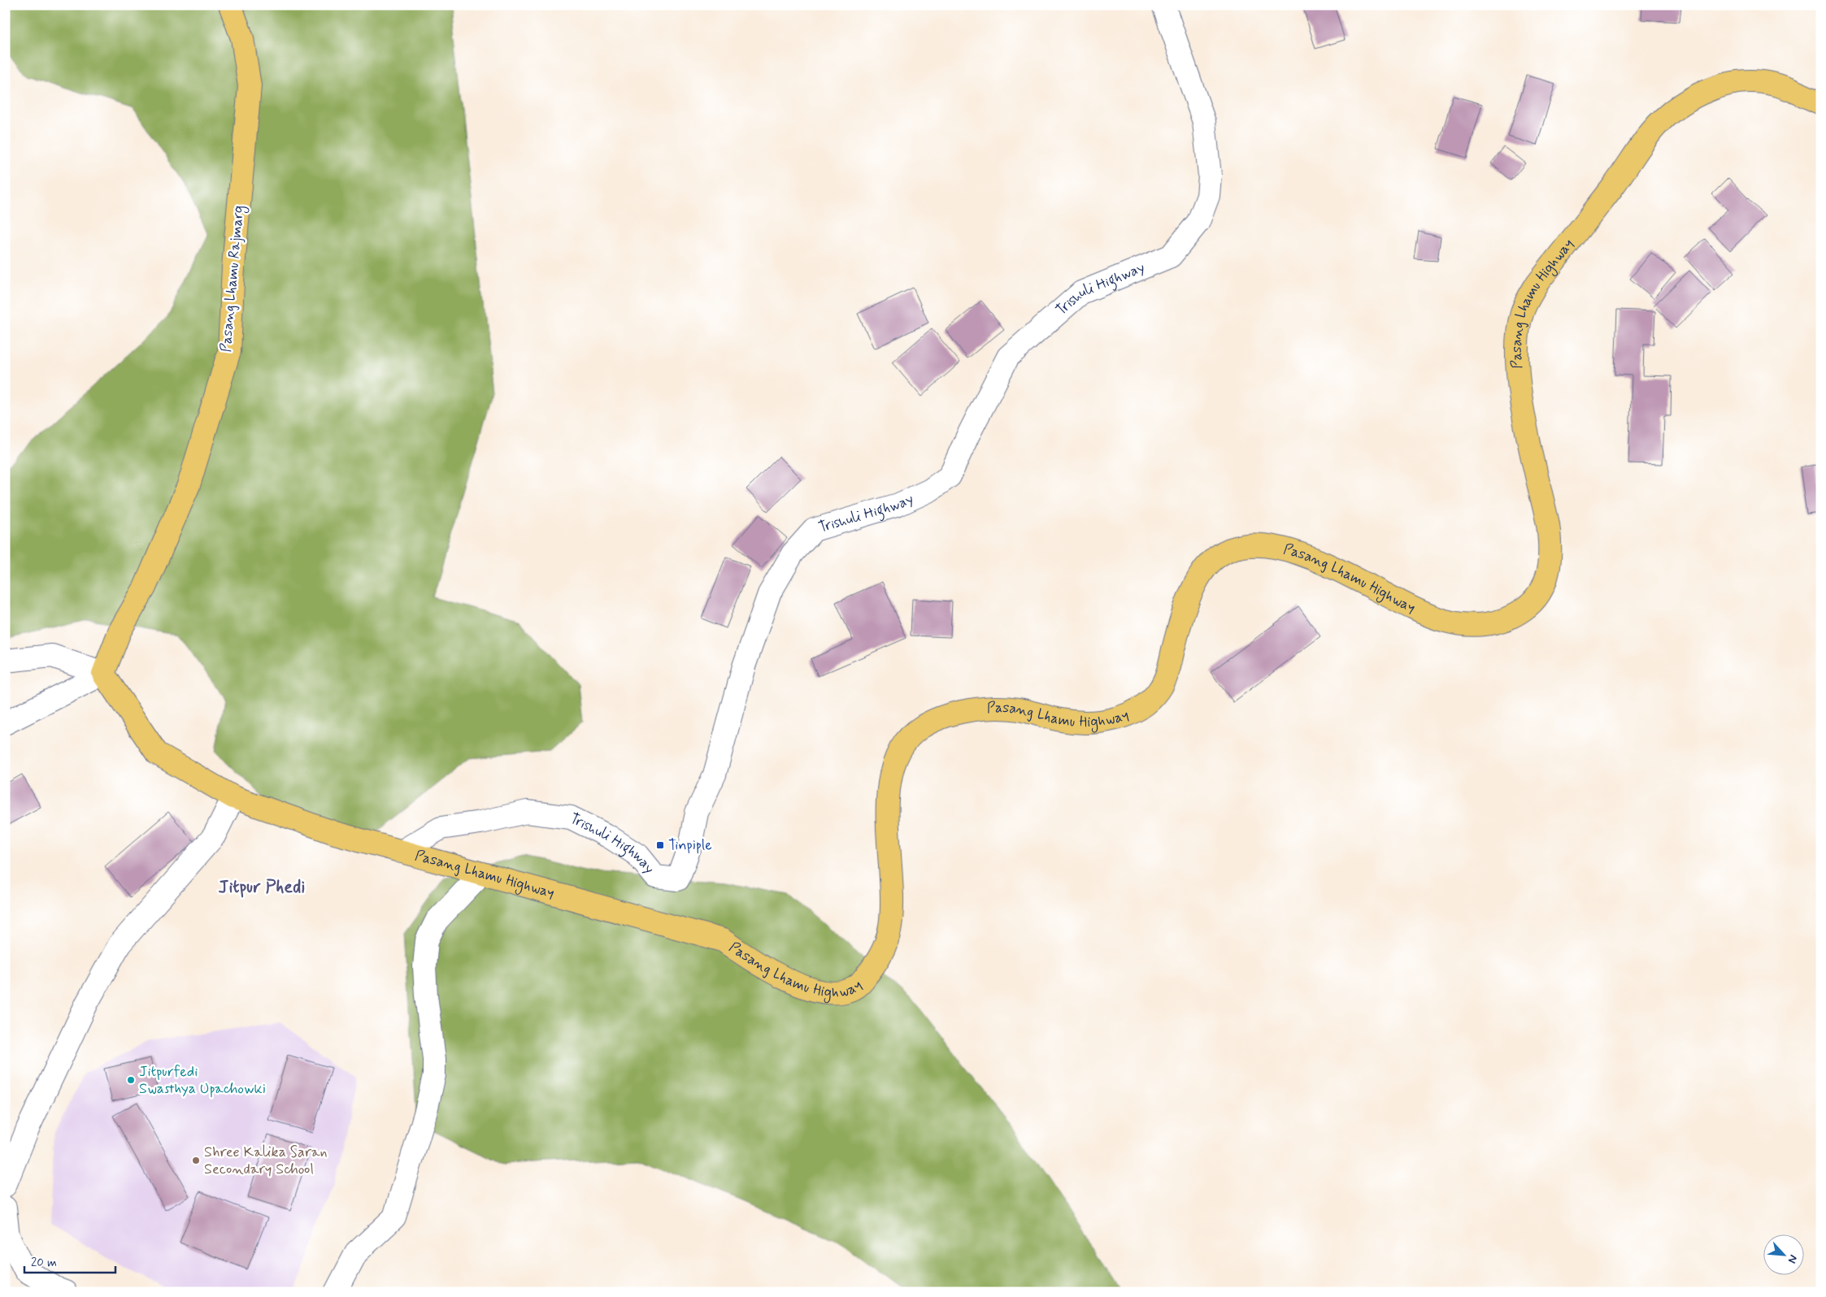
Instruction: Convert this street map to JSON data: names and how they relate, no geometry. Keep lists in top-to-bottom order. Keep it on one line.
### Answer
{"streets":{"main road":["Pasang Lhamu Rajmarg","Pasang Lhamu Highway"],"street":["Trishuli Highway"]},"crossings":[["Pasang Lhamu Rajmarg","Pasang Lhamu Highway"],["Trishuli Highway","Pasang Lhamu Highway"]],"districts":["Jitpur Phedi"],"places":{"transit":["Tinpiple"],"other":["Jitpurfedi Swasthya Upachowki","Shree Kalika Saran Secondary School"]},"scale_bar":"20 m","north":"bottom right"}
